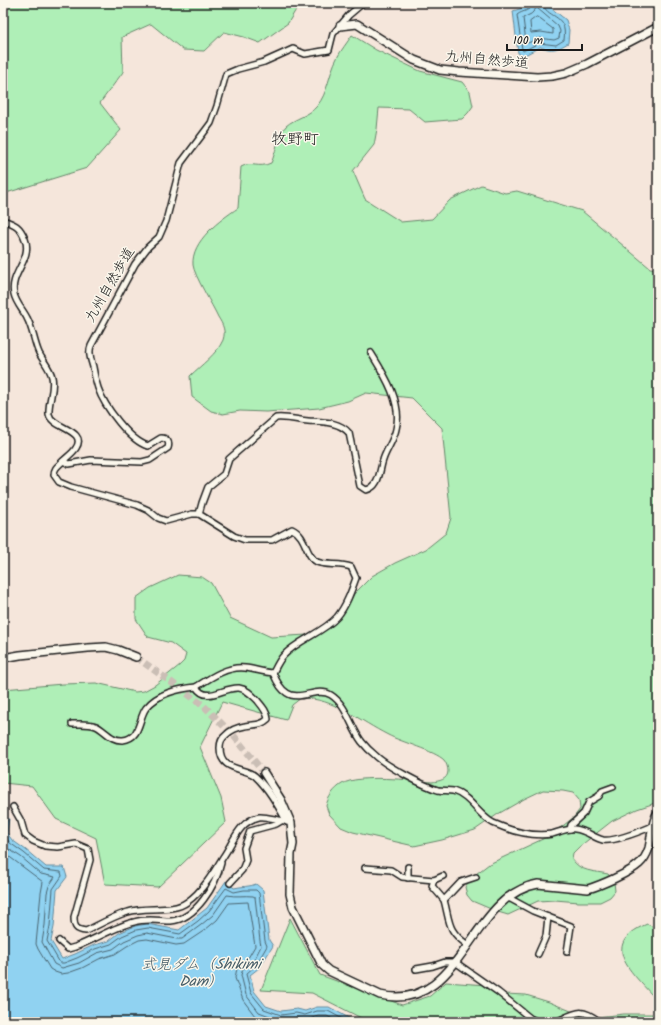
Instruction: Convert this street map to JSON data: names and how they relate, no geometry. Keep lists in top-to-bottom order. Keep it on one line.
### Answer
{"streets":{"street":["九州自然歩道"]},"districts":["牧野町"],"water":["式見ダム（Shikimi Dam）"],"scale_bar":"100 m"}
